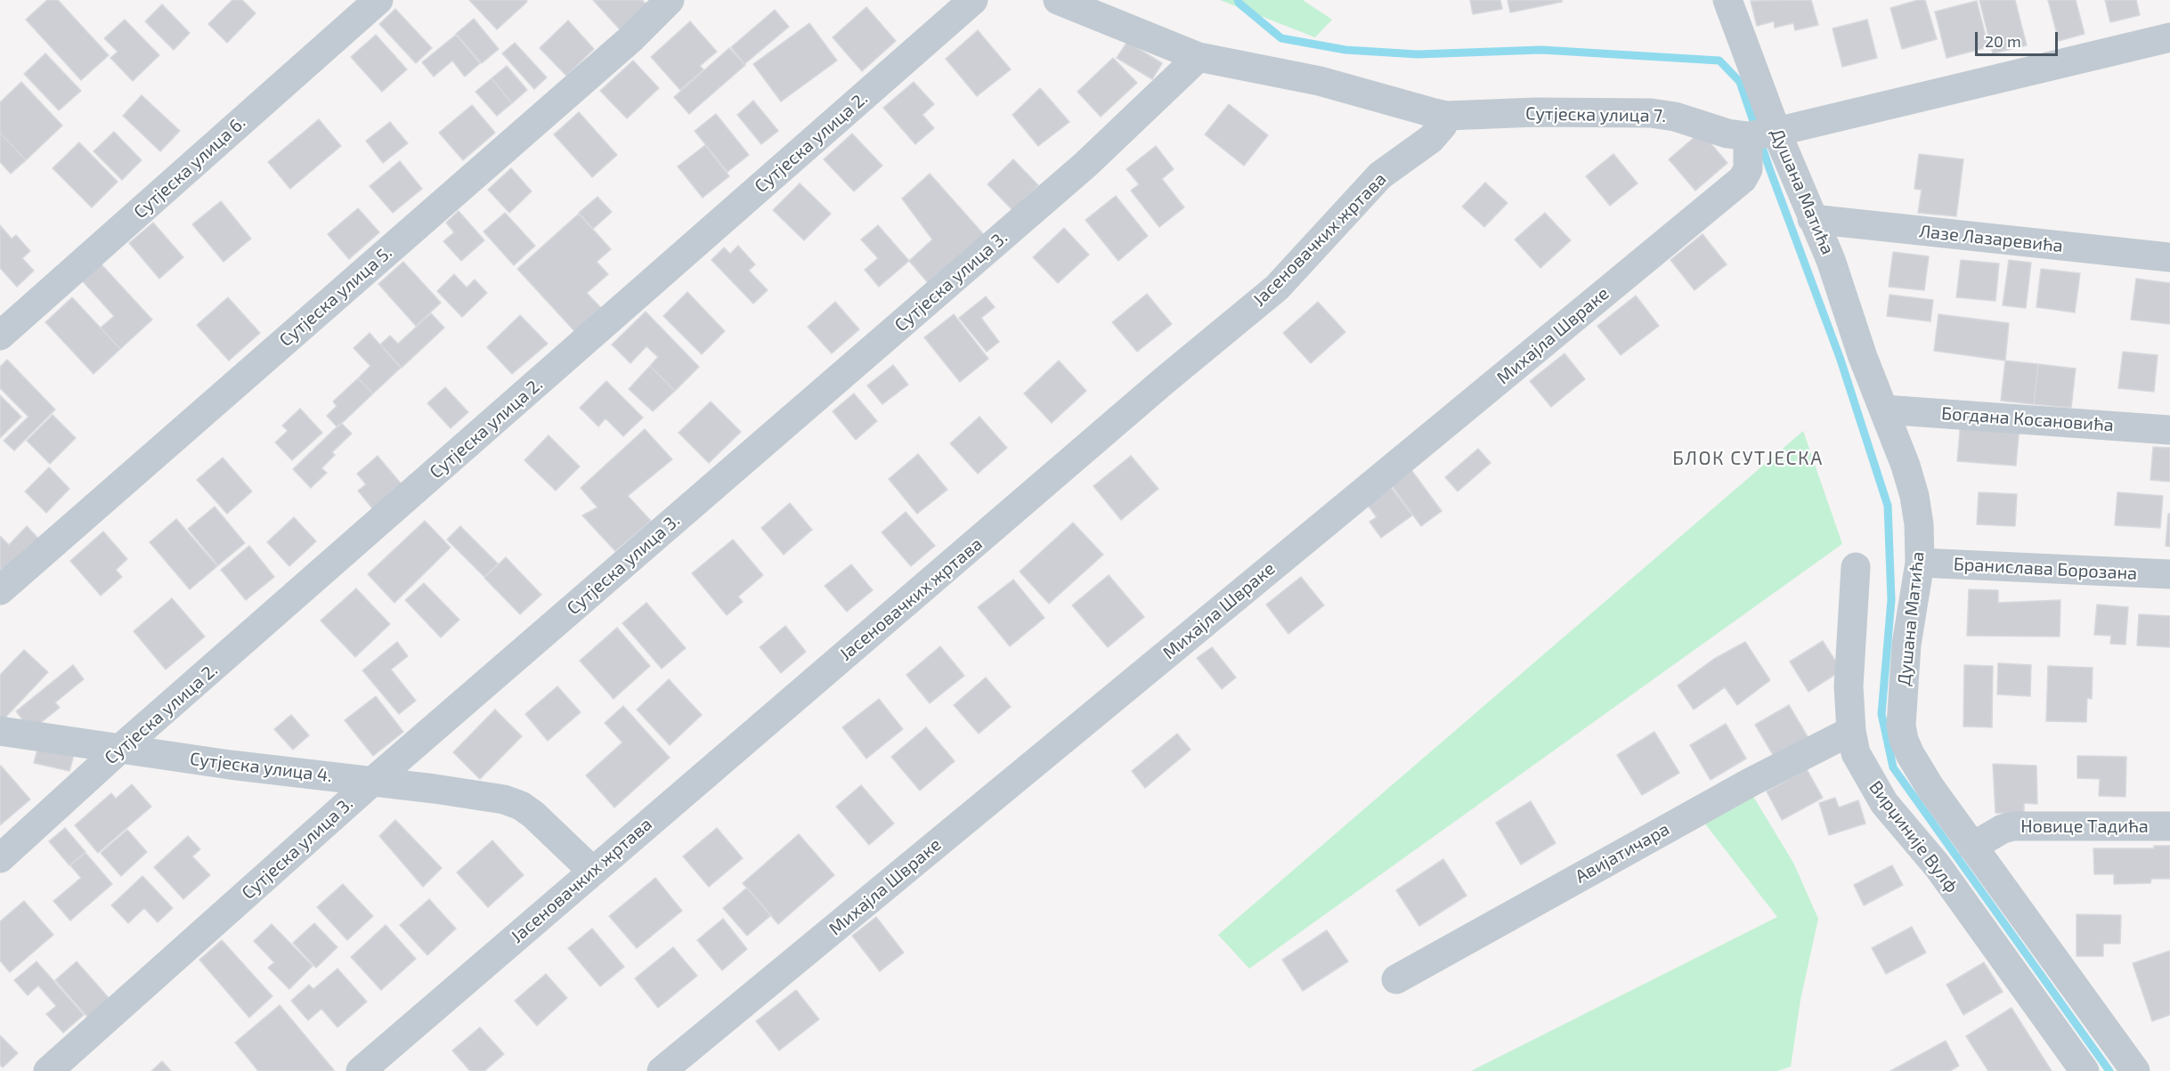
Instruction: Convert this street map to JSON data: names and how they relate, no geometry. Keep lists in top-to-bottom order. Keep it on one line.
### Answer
{"streets":{"street":["Сутјеска улица 7.","Сутјеска улица 2.","Сутјеска улица 6.","Душана Матића","Лазе Лазаревића","Јасеновачких жртава","Сутјеска улица 3.","Сутјеска улица 5.","Михајла Швраке","Богдана Косановића","Бранислава Борозана","Сутјеска улица 4.","Новице Тадића","Вирџиније Вулф","Авијатичара"]},"crossings":[["Сутјеска улица 7.","Душана Матића"],["Сутјеска улица 7.","Јасеновачких жртава"],["Сутјеска улица 7.","Сутјеска улица 3."],["Сутјеска улица 7.","Михајла Швраке"],["Сутјеска улица 2.","Сутјеска улица 4."],["Душана Матића","Лазе Лазаревића"],["Душана Матића","Богдана Косановића"],["Душана Матића","Бранислава Борозана"],["Душана Матића","Новице Тадића"],["Јасеновачких жртава","Сутјеска улица 4."],["Сутјеска улица 3.","Сутјеска улица 4."],["Вирџиније Вулф","Авијатичара"]],"districts":["БЛОК СУТЈЕСКА"],"scale_bar":"20 m"}
